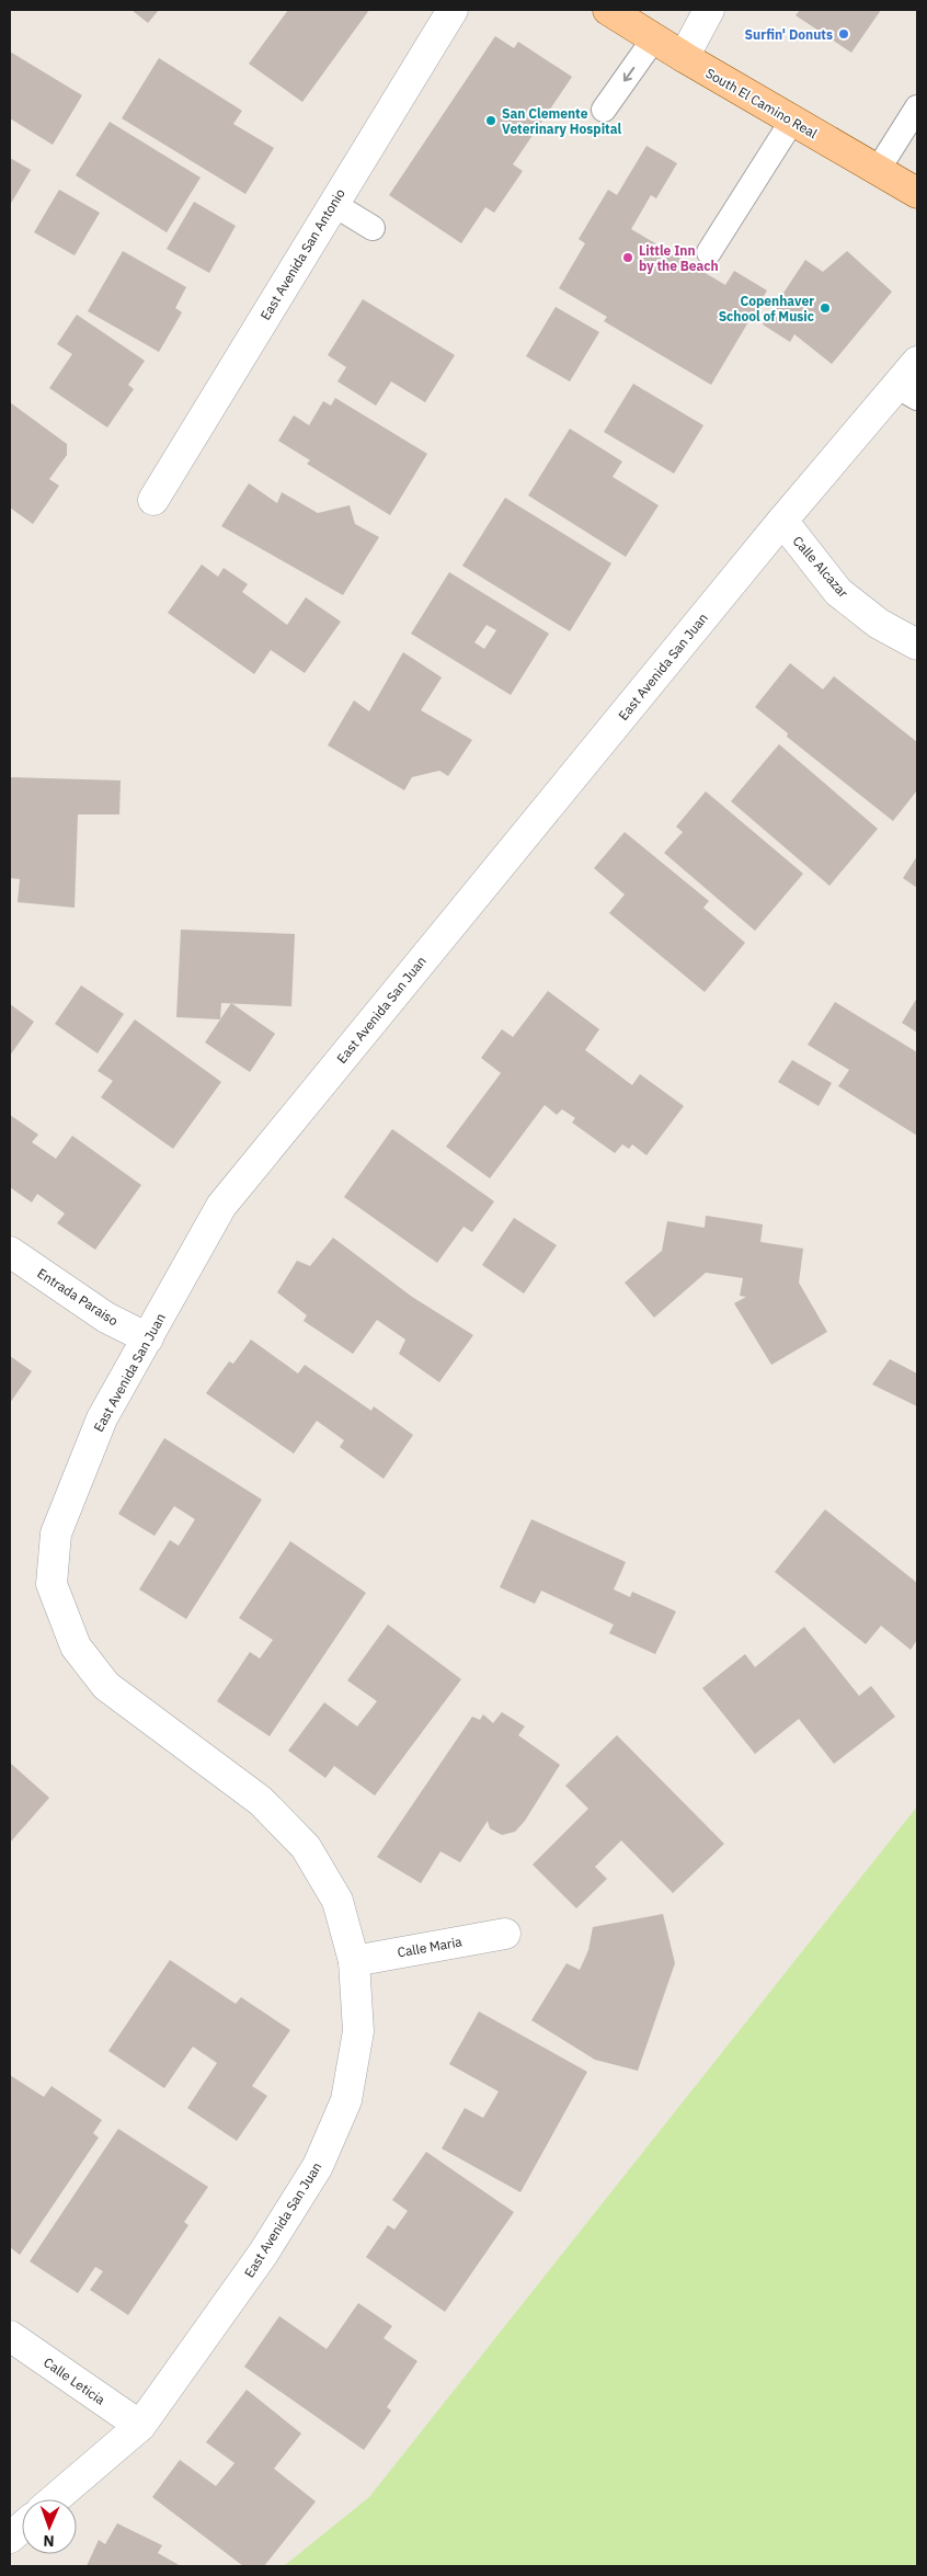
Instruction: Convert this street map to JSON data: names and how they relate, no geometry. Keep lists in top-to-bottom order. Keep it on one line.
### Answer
{"streets":{"main road":["South El Camino Real"],"street":["East Avenida San Antonio","Calle Alcazar","East Avenida San Juan","Entrada Paraiso","Calle Maria","Calle Leticia"]},"crossings":[["Calle Alcazar","East Avenida San Juan"],["East Avenida San Juan","Entrada Paraiso"],["East Avenida San Juan","Calle Maria"],["East Avenida San Juan","Calle Leticia"]],"places":["Surfin' Donuts","San Clemente Veterinary Hospital","Little Inn by the Beach","Copenhaver School of Music"],"north":"bottom"}
